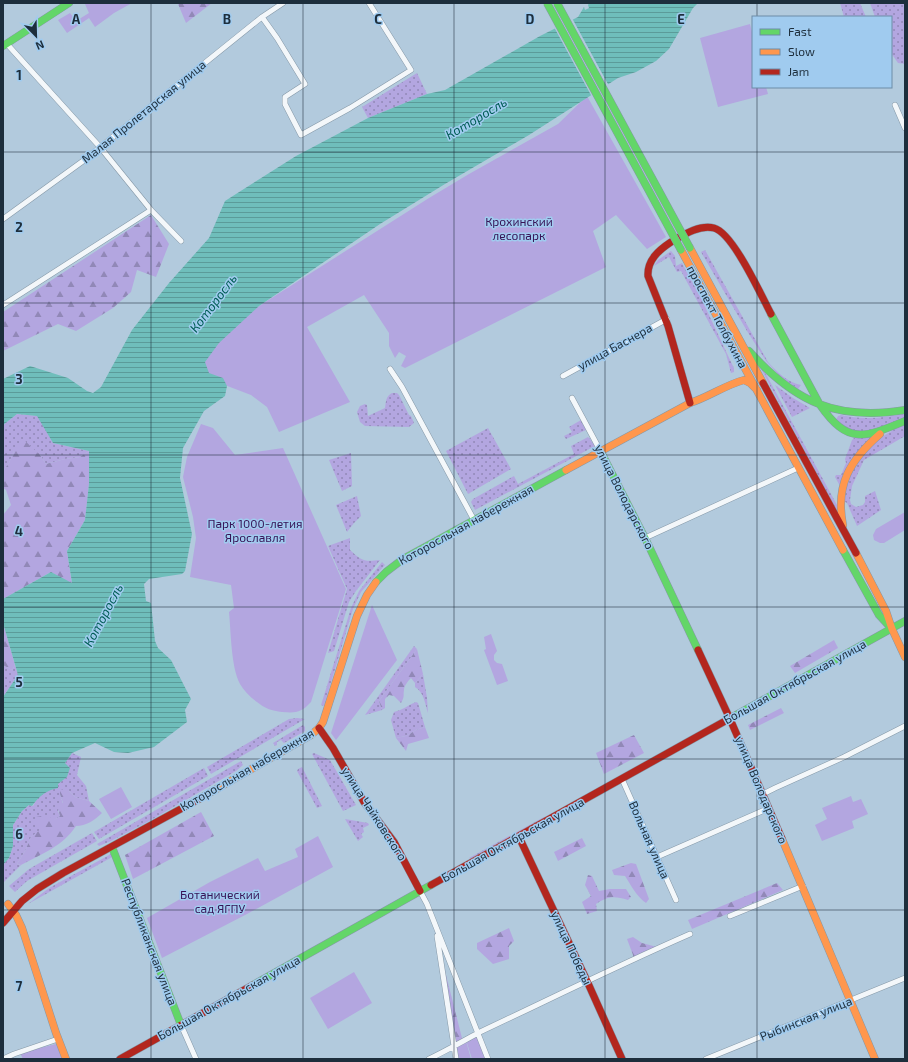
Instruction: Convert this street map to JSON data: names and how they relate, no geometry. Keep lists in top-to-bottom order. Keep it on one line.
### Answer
{"streets":{"main road":["проспект Толбухина","улица Володарского","Которосльная набережная","Большая Октябрьская улица","улица Чайковского","Республиканская улица","улица Победы"],"street":["Малая Пролетарская улица","улица Баснера","Вольная улица","Рыбинская улица"]},"crossings":[["проспект Толбухина","Большая Октябрьская улица"],["улица Володарского","Которосльная набережная"],["улица Володарского","Большая Октябрьская улица"],["улица Володарского","Рыбинская улица"],["Которосльная набережная","улица Чайковского"],["Которосльная набережная","Республиканская улица"],["Большая Октябрьская улица","улица Чайковского"],["Большая Октябрьская улица","Вольная улица"],["Большая Октябрьская улица","Республиканская улица"],["Большая Октябрьская улица","улица Победы"]],"water":["Которосль"],"parks":["Крохинский лесопарк","Парк 1000-летия Ярославля","Ботанический сад ЯГПУ"],"legend":["Fast","Slow","Jam"],"north":"bottom right","grid":{"columns":["A","B","C","D","E"],"rows":["1","2","3","4","5","6","7"]}}
